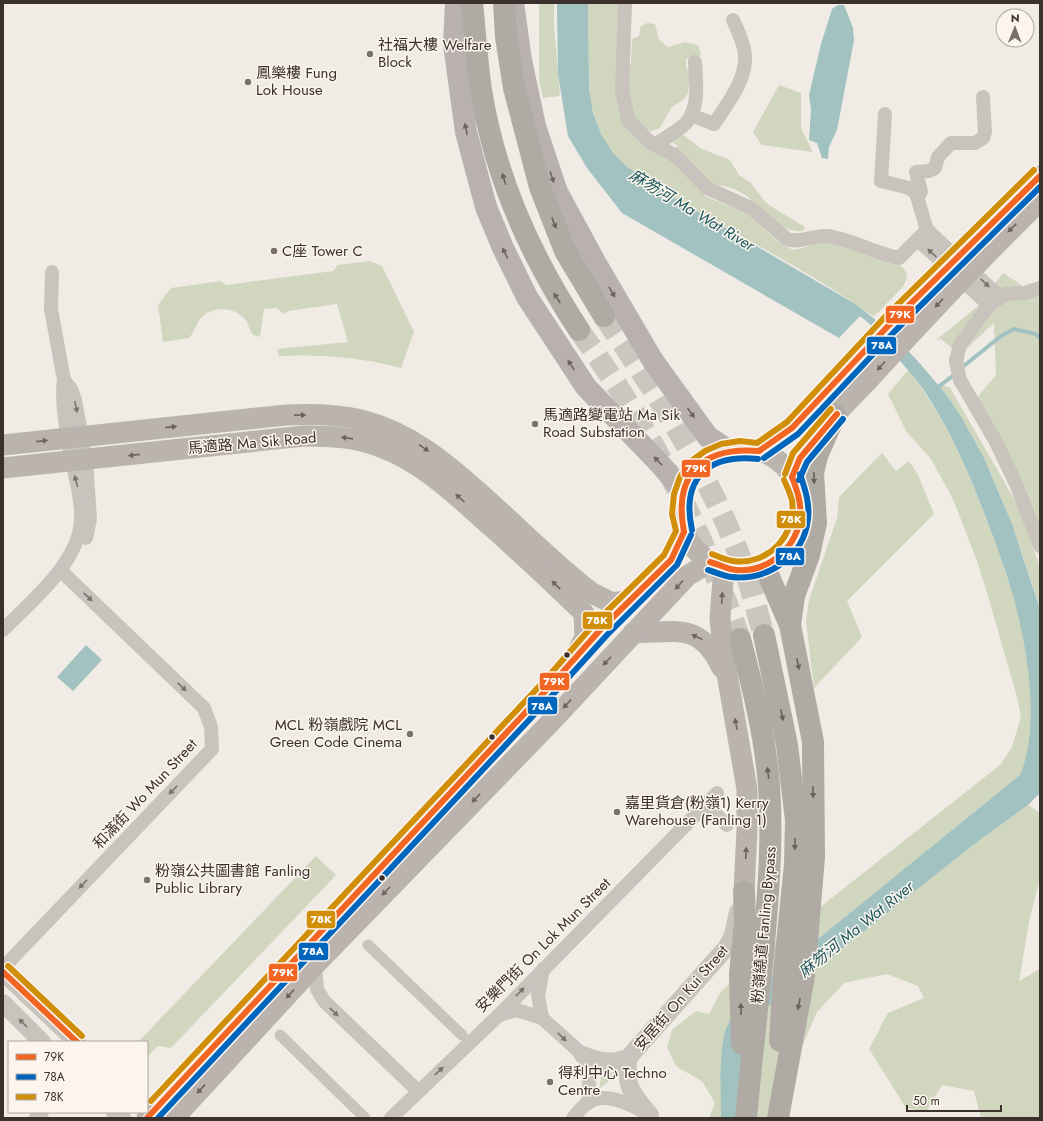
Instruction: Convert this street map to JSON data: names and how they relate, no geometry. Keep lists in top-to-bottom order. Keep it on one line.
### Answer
{"streets":{"highway":["粉嶺繞道 Fanling Bypass"],"main road":["馬適路 Ma Sik Road"],"street":["和滿街 Wo Mun Street","安樂門街 On Lok Mun Street","安居街 On Kui Street"]},"one_way":["安樂門街 On Lok Mun Street"],"water":["麻笏河 Ma Wat River"],"places":["社福大樓 Welfare Block","鳳樂樓 Fung Lok House","C座 Tower C","馬適路變電站 Ma Sik Road Substation","MCL 粉嶺戲院 MCL Green Code Cinema","嘉里貨倉(粉嶺1) Kerry Warehouse (Fanling 1)","粉嶺公共圖書館 Fanling Public Library","得利中心 Techno Centre"],"lines":["transit line 78K","transit line 79K","transit line 78A"],"legend":["79K","78A","78K"],"scale_bar":"50 m","north":"top"}
